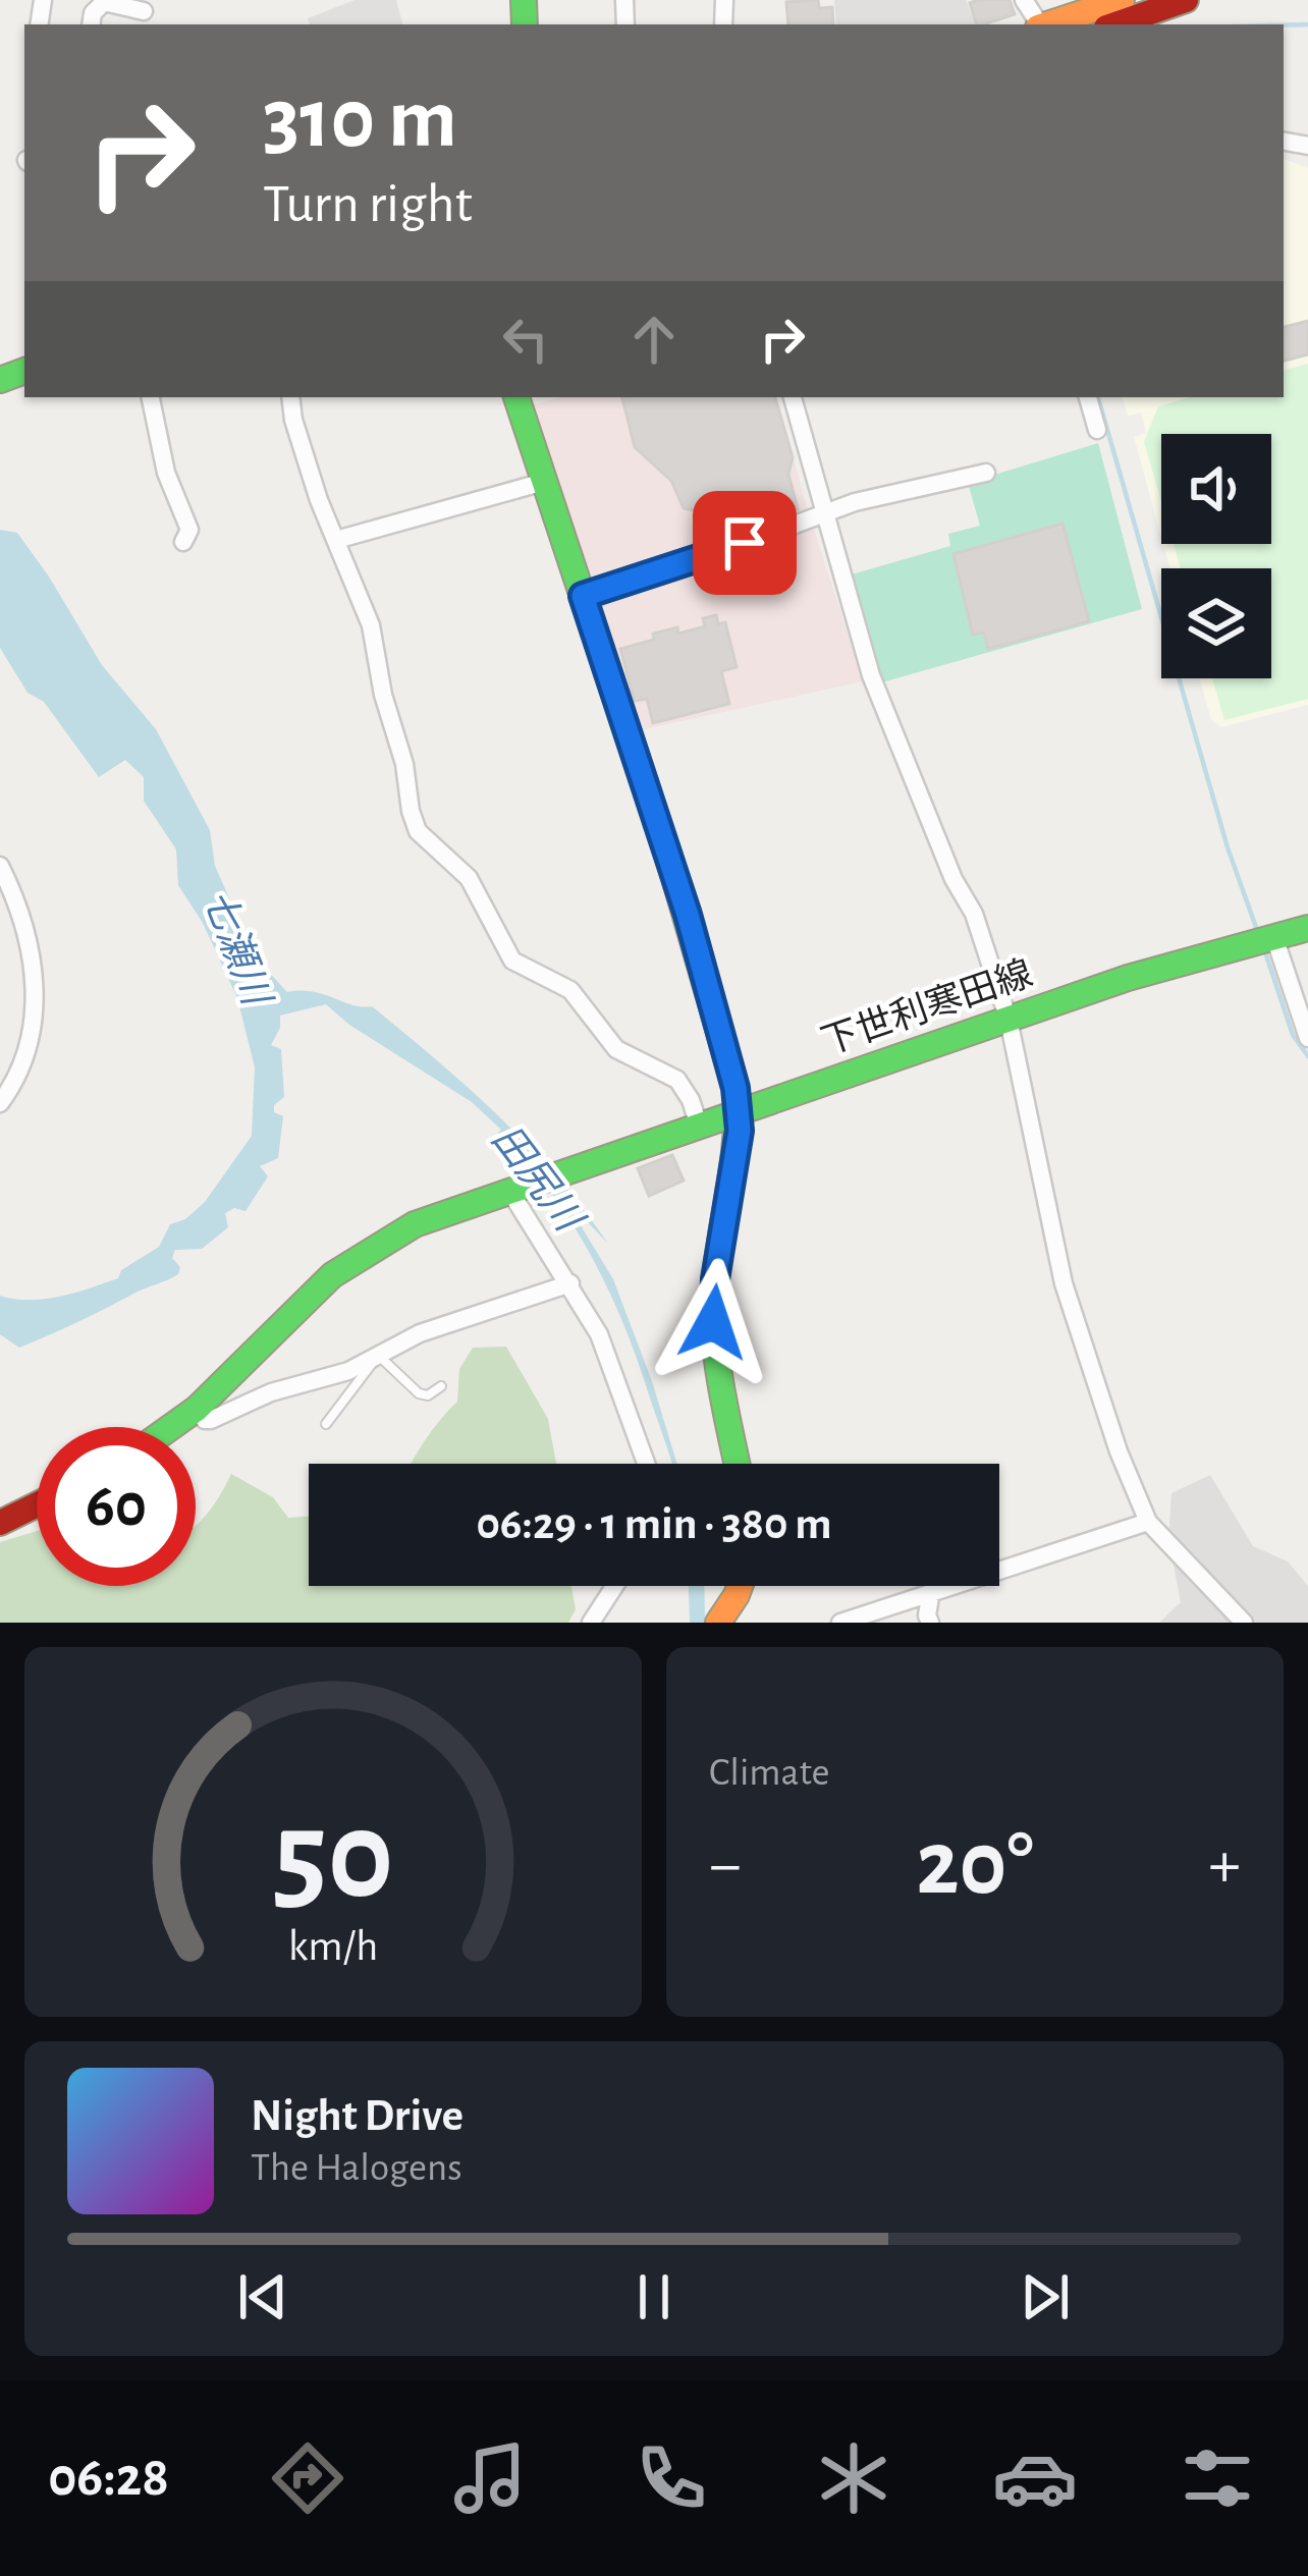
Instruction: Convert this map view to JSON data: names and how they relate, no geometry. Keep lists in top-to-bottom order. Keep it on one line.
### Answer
{"streets":{"main road":["下世利寒田線"]},"water":["七瀬川","田尻川"],"page":{"turn":["310 m","Turn right"],"limit":"60","trip":"06:29 · 1 min · 380 m","tile":"Climate","heat":["−","20°","+"],"song":["Night Drive","The Halogens"],"tabs":"06:28","gauge":["50","km/h"]}}
